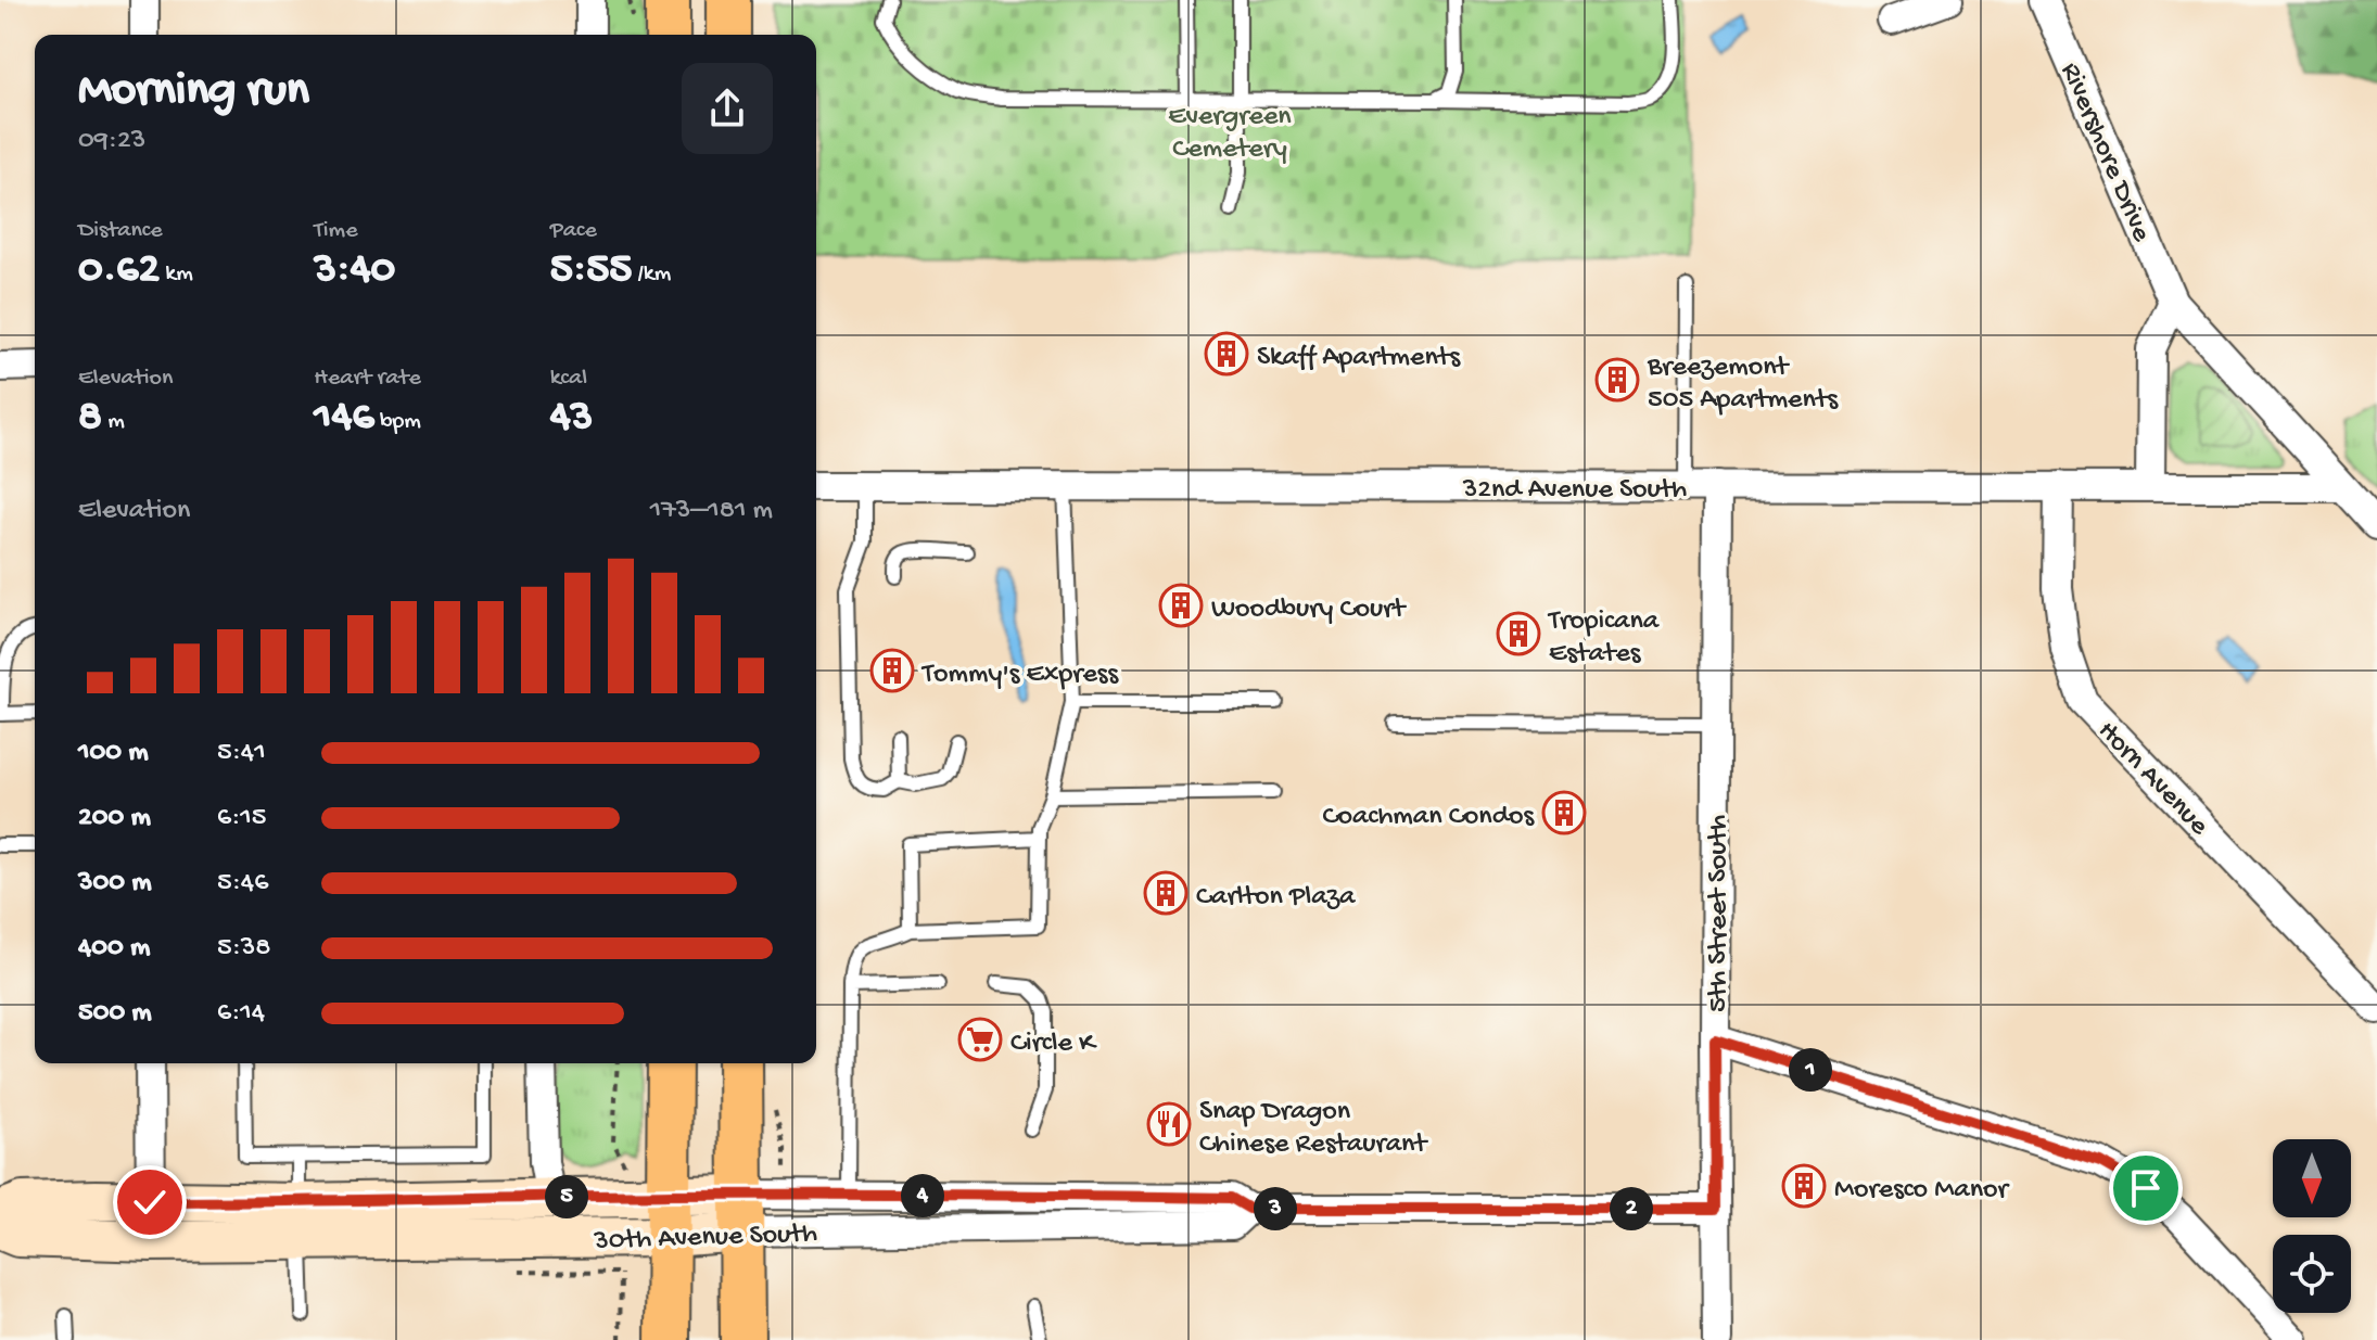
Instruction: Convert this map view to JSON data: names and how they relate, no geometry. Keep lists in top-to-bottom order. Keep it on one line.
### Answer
{"streets":{"street":["Rivershore Drive","32nd Avenue South","Horn Avenue","5th Street South","30th Avenue South"]},"crossings":[["Rivershore Drive","32nd Avenue South"],["32nd Avenue South","Horn Avenue"],["32nd Avenue South","5th Street South"],["5th Street South","30th Avenue South"]],"parks":["Evergreen Cemetery"],"places":{"building":["Skaff Apartments","Breezemont 505 Apartments","Woodbury Court","Tropicana Estates","Tommy's Express","Coachman Condos","Carlton Plaza","Moresco Manor"],"supermarket":["Circle K"],"restaurant":["Snap Dragon Chinese Restaurant"]},"north":"bottom","page":{"heading":["Morning run","09:23"],"stats":[["Distance","0.62 km"],["Time","3:40"],["Pace","5:55 /km"],["Elevation","8 m"],["Heart rate","146 bpm"],["kcal","43"]],"chart":["Elevation","173–181 m"],"list":[{"name":"100 m","note":"5:41"},{"name":"200 m","note":"6:15"},{"name":"300 m","note":"5:46"},{"name":"400 m","note":"5:38"},{"name":"500 m","note":"6:14"}],"pins":["1","4","5","2","3"]}}
